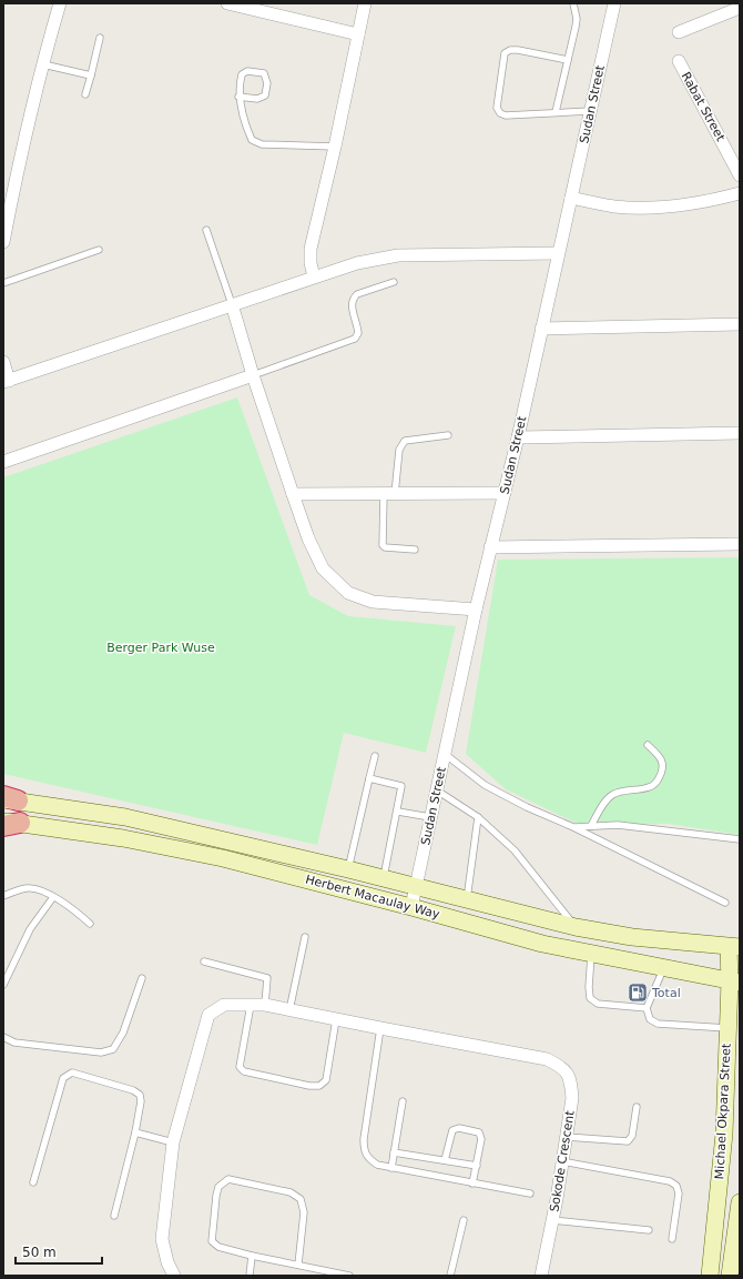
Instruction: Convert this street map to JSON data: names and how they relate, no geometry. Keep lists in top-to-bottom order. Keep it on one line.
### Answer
{"streets":{"main road":["Herbert Macaulay Way","Michael Okpara Street"],"street":["Sudan Street","Rabat Street","Sokode Crescent"]},"crossings":[["Sudan Street","Herbert Macaulay Way"],["Herbert Macaulay Way","Michael Okpara Street"]],"parks":["Berger Park Wuse"],"places":{"fuel station":["Total"]},"scale_bar":"50 m"}
